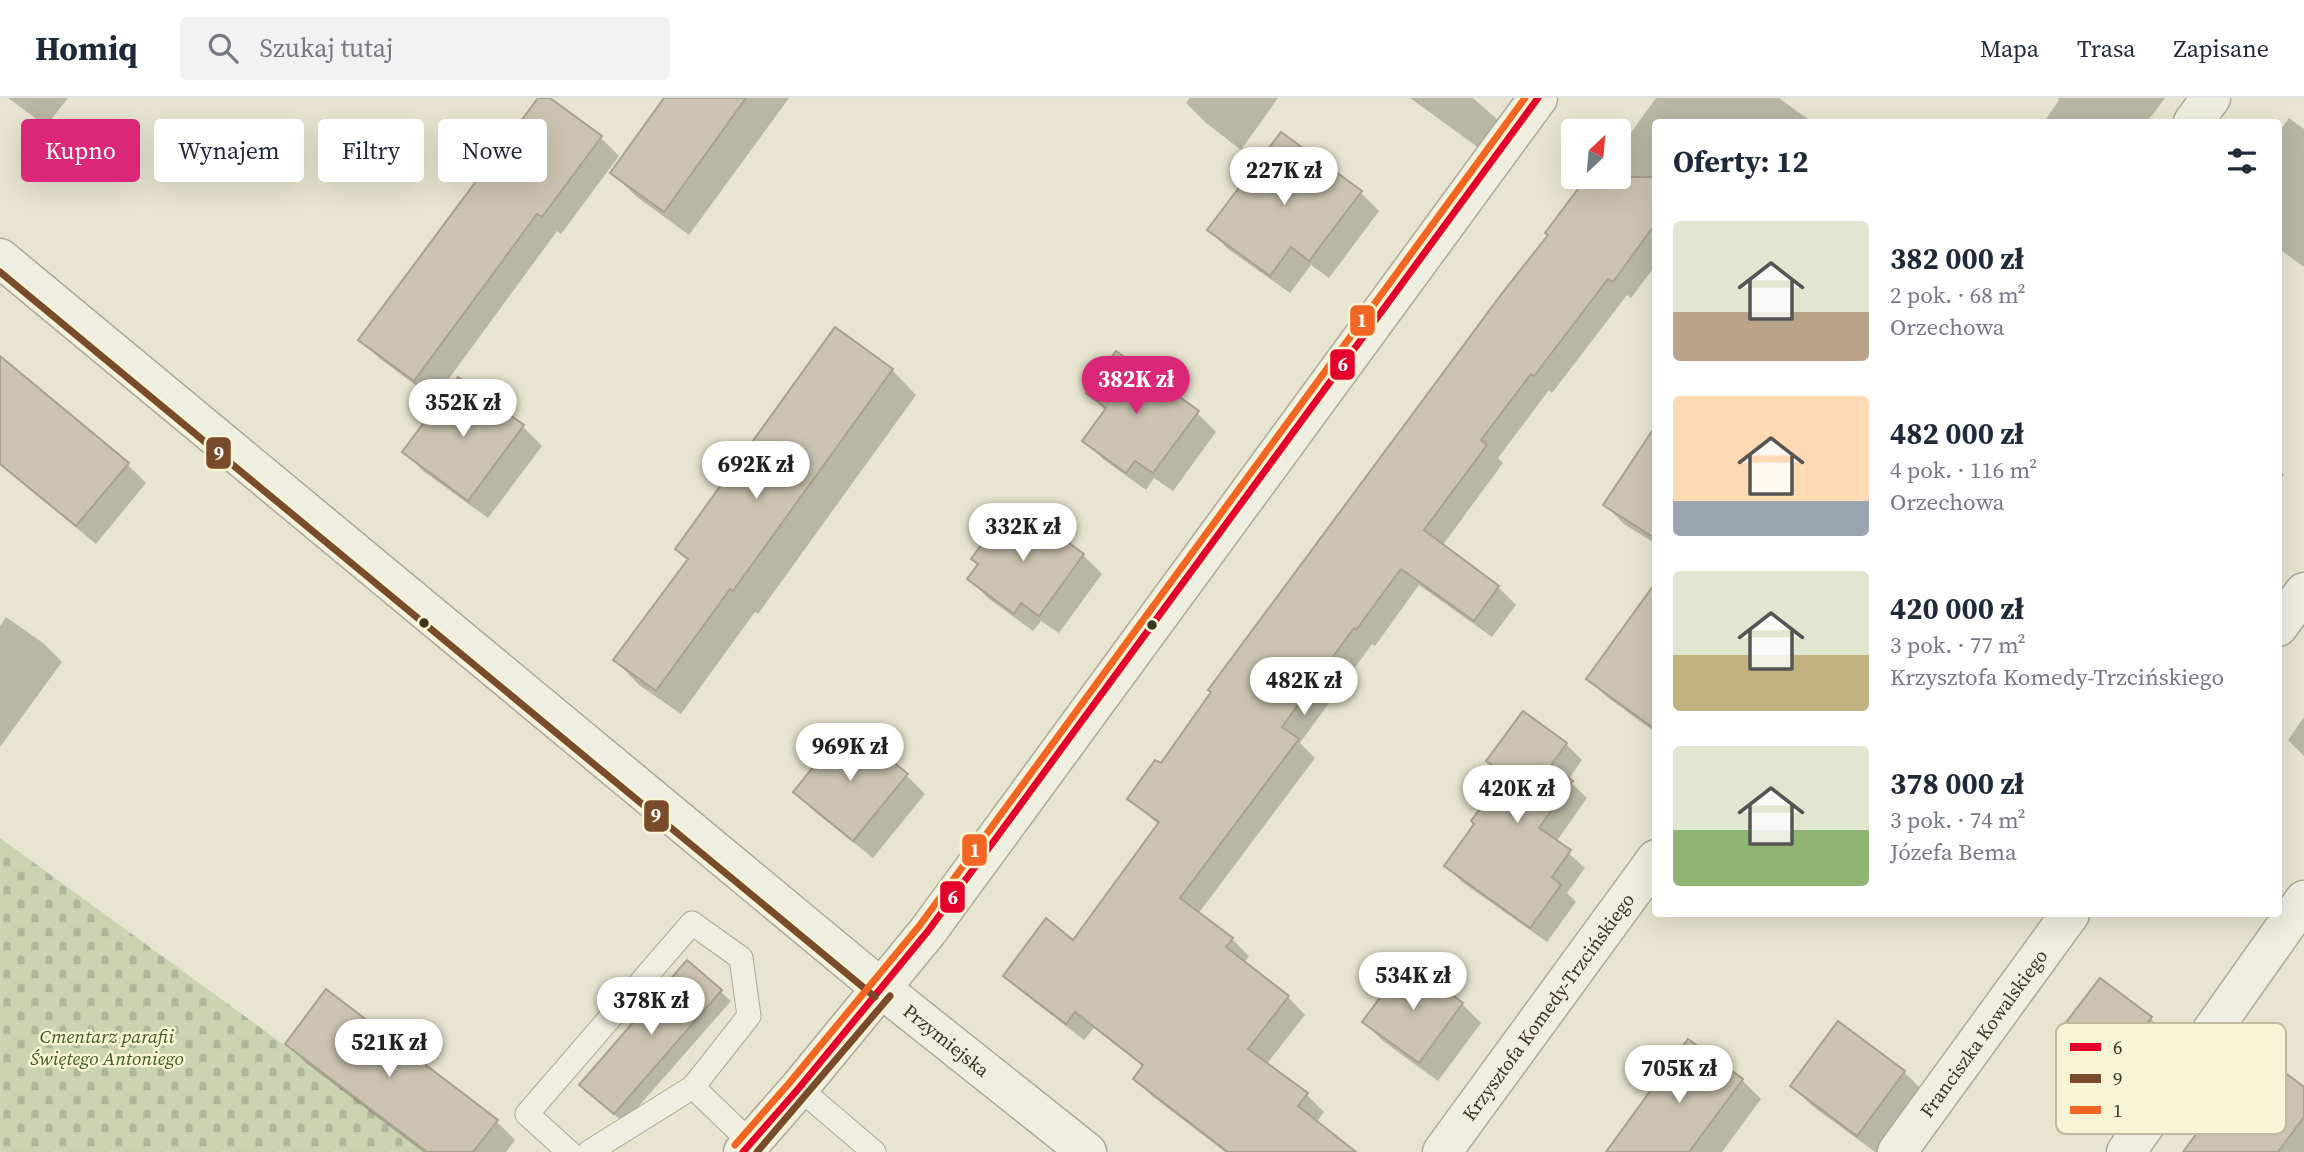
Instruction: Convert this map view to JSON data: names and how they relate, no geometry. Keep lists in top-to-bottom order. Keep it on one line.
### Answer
{"streets":{"street":["Krzysztofa Komedy-Trzcińskiego","Franciszka Kowalskiego","Przymiejska"]},"parks":["Cmentarz parafii Świętego Antoniego"],"lines":["transit line 6","transit line 1","transit line 9"],"legend":["6","9","1"],"north":"top right","page":{"header":"Homiq","search":"Szukaj tutaj","nav":["Mapa","Trasa","Zapisane"],"chip":["Kupno","Wynajem","Filtry","Nowe"],"heading":"Oferty: 12","price":["227K zł","382K zł","352K zł","692K zł","332K zł","482K zł","969K zł","420K zł","534K zł","378K zł","521K zł","705K zł"],"list":[{"name":"382 000 zł","note":"2 pok. · 68 m² · Orzechowa"},{"name":"482 000 zł","note":"4 pok. · 116 m² · Orzechowa"},{"name":"420 000 zł","note":"3 pok. · 77 m² · Krzysztofa Komedy-Trzcińskiego"},{"name":"378 000 zł","note":"3 pok. · 74 m² · Józefa Bema"}]}}
